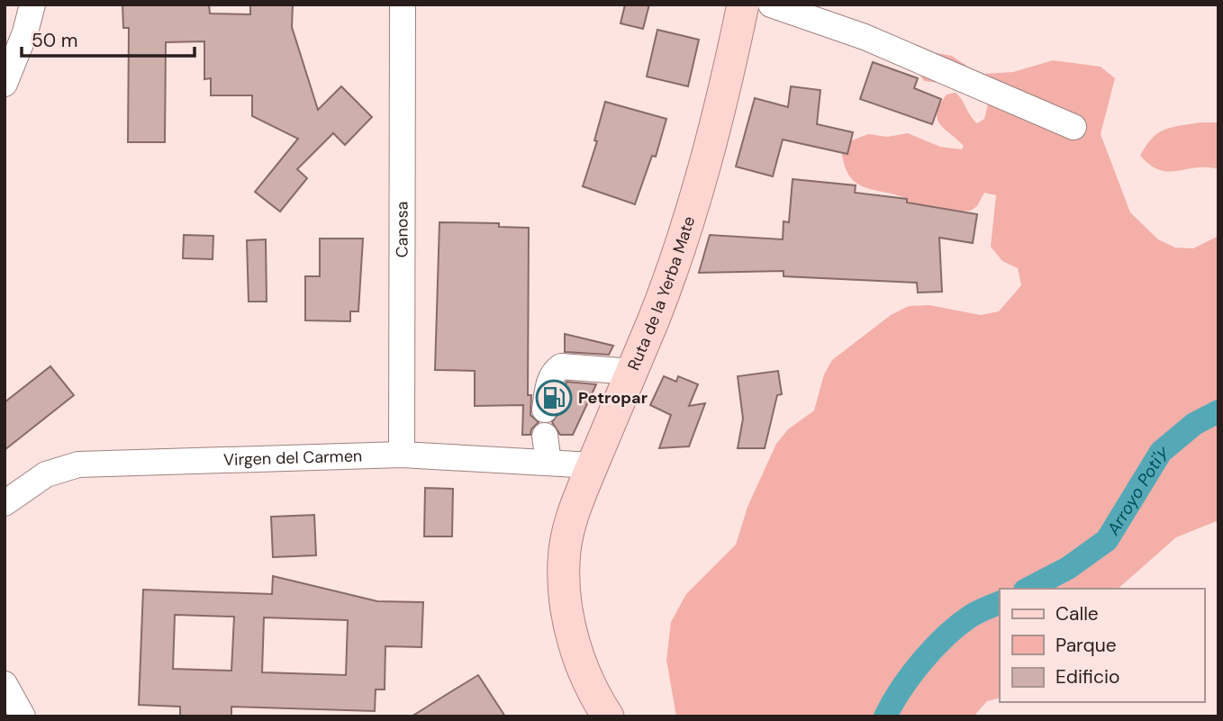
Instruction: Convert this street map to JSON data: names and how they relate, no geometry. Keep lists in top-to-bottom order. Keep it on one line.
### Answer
{"streets":{"main road":["Ruta de la Yerba Mate"],"street":["Canosa","Virgen del Carmen"]},"crossings":[["Canosa","Virgen del Carmen"],["Ruta de la Yerba Mate","Virgen del Carmen"]],"water":["Arroyo Poti'y"],"places":{"fuel station":["Petropar"]},"legend":["Calle","Parque","Edificio"],"scale_bar":"50 m"}
